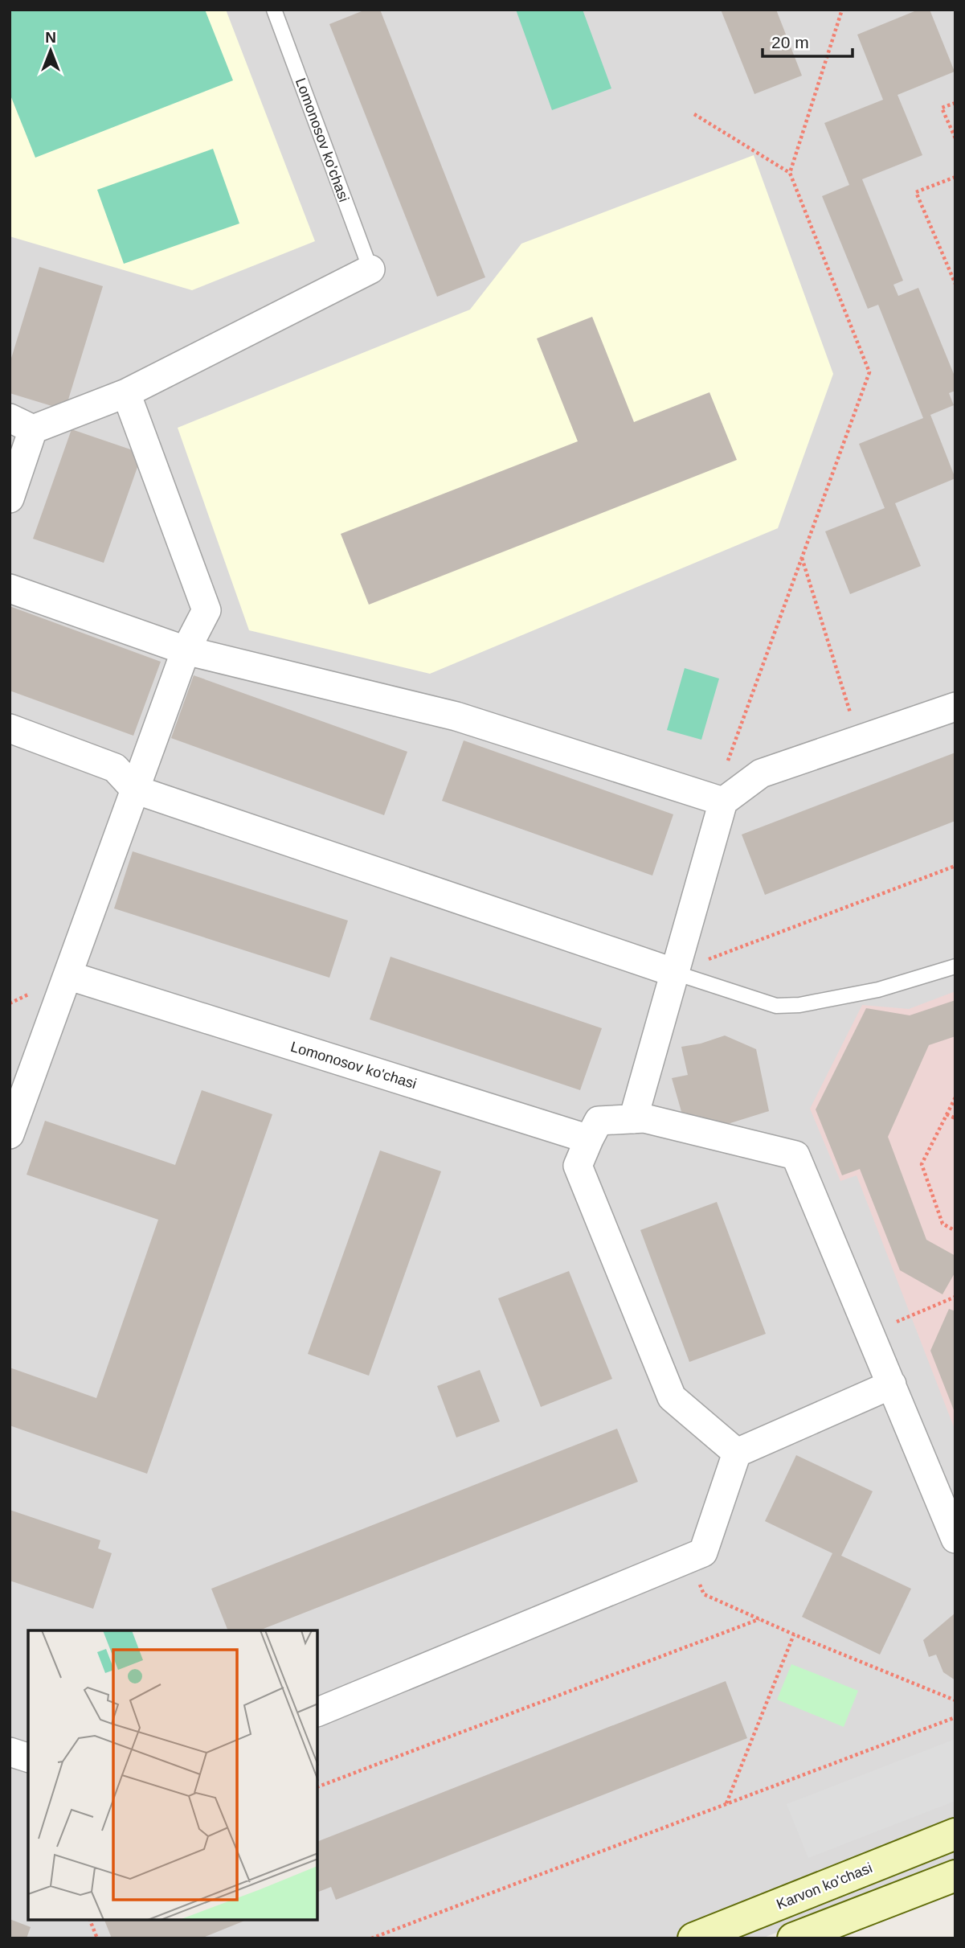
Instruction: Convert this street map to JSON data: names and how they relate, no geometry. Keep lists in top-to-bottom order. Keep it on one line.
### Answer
{"streets":{"main road":["Karvon ko'chasi"],"street":["Lomonosov ko'chasi"]},"scale_bar":"20 m","north":"top"}
